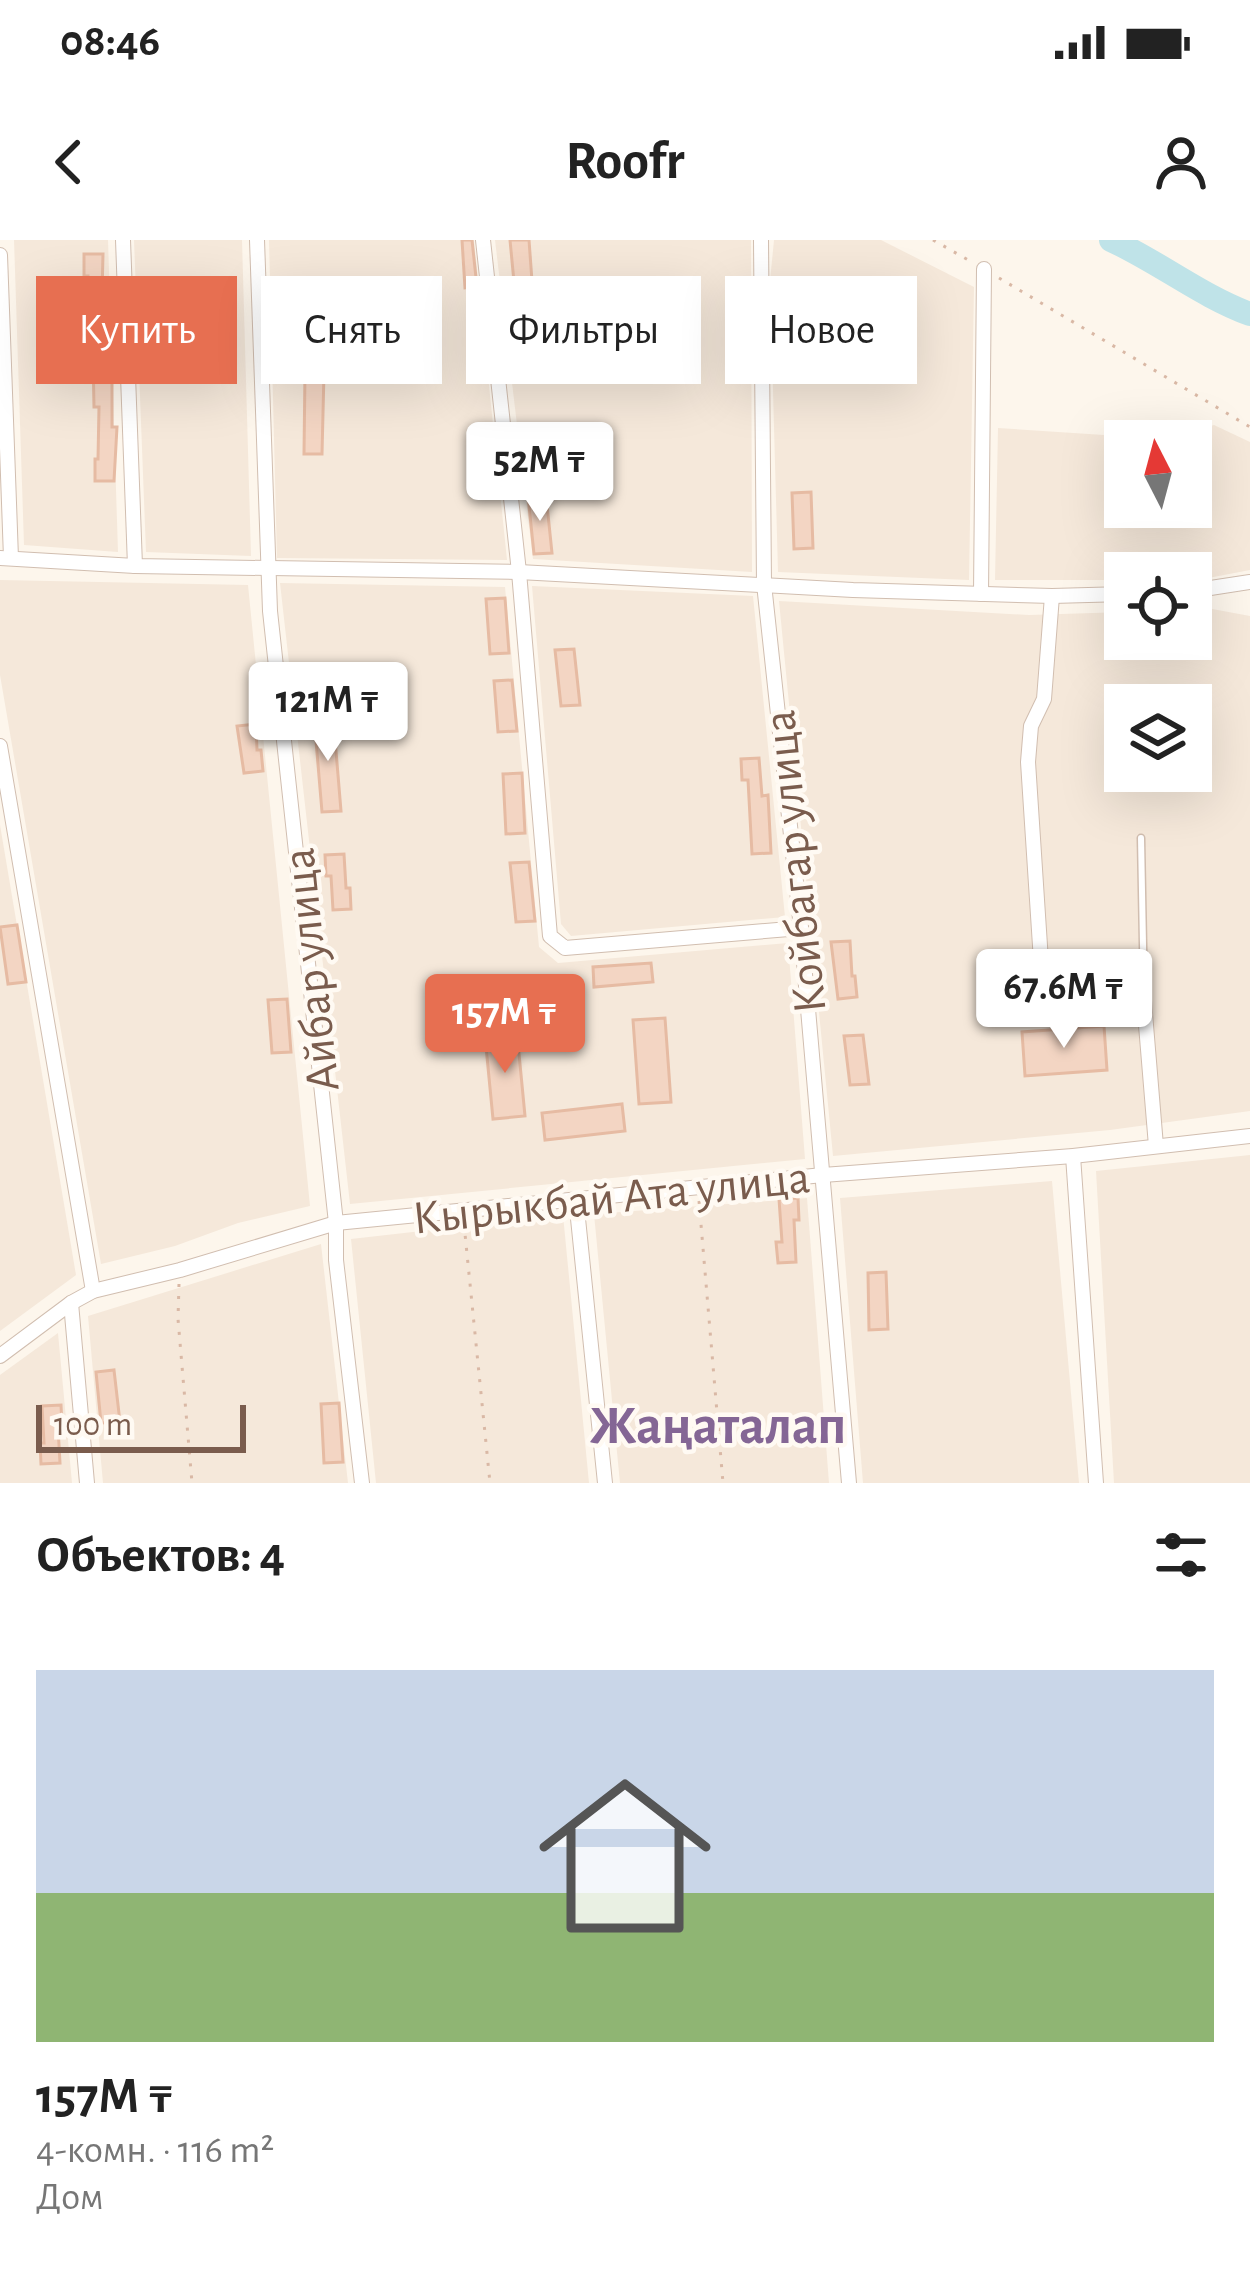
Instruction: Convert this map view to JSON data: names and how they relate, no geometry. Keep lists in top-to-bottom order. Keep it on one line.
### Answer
{"streets":{"street":["Койбагар улица","Айбар улица","Кырыкбай Ата улица"]},"crossings":[["Койбагар улица","Кырыкбай Ата улица"],["Айбар улица","Кырыкбай Ата улица"]],"districts":["Жаңаталап"],"scale_bar":"100 m","north":"top","page":{"status":"08:46","header":"Roofr","chip":["Купить","Снять","Фильтры","Новое"],"price":["52M ₸","121M ₸","67.6M ₸","157M ₸"],"scale":"100 m","heading":"Объектов: 4","list":[{"name":"157M ₸","note":"4-комн. · 116 m² · Дом"}]}}
